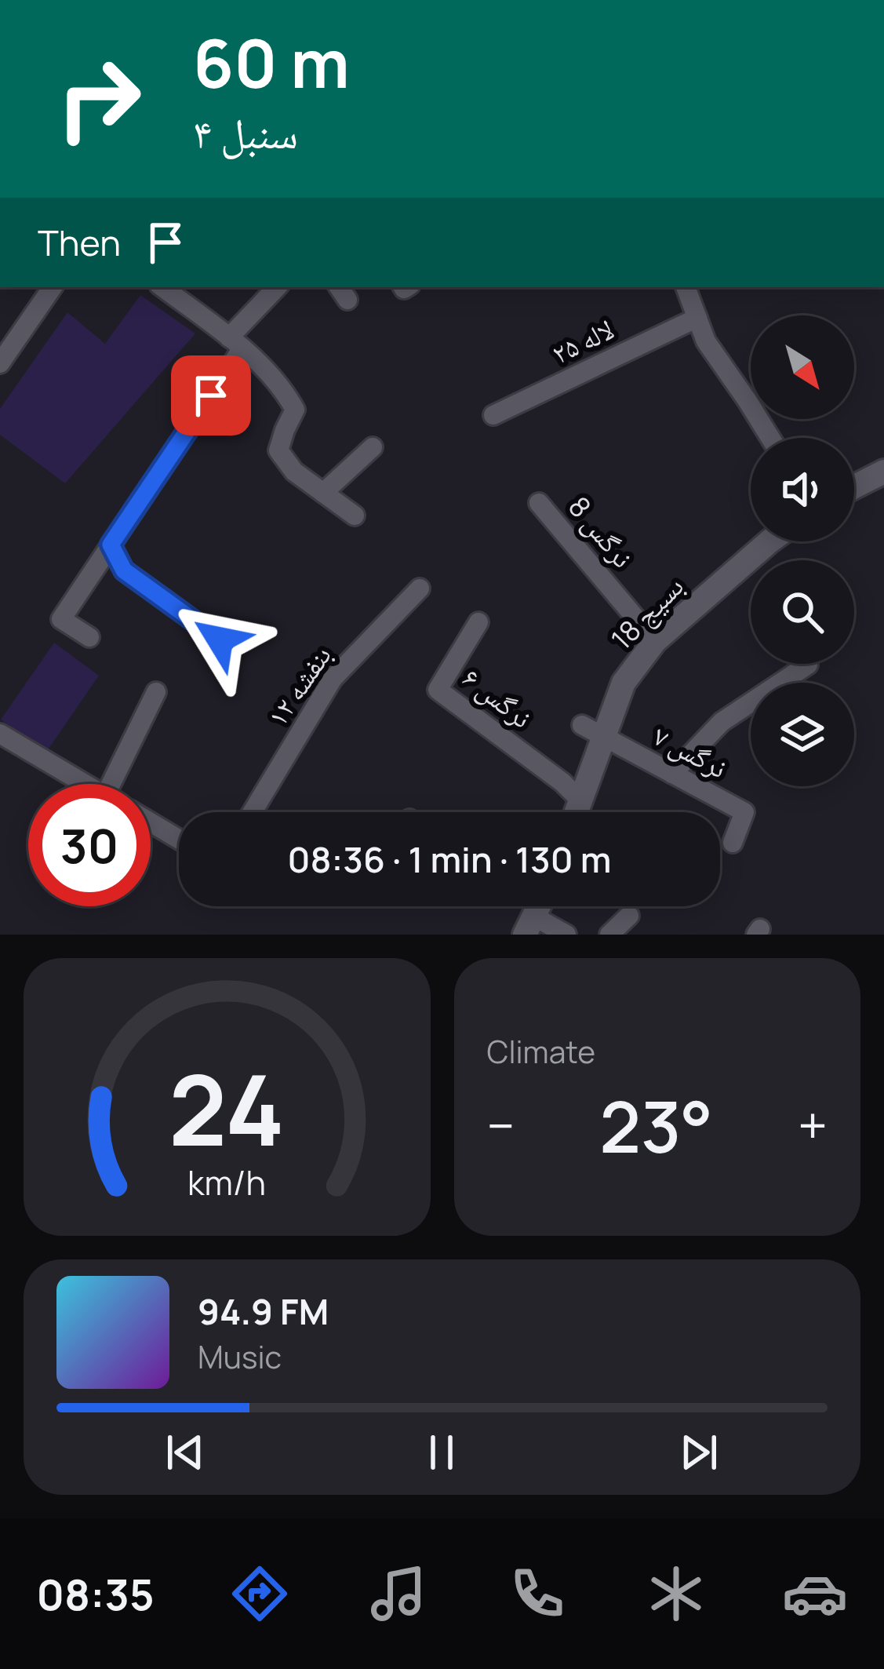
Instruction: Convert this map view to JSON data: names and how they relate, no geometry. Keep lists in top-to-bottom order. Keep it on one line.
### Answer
{"streets":{"street":["لاله ۲۵","نرگس 8","بسیج 18","بنفشه ۱۲","نرگس ۶","نرگس ۷"]},"crossings":[["نرگس 8","بسیج 18"],["بسیج 18","نرگس ۶"],["بسیج 18","نرگس ۷"]],"north":"bottom right","page":{"turn":["60 m","سنبل ۴"],"then":"Then","limit":"30","trip":"08:36 · 1 min · 130 m","tile":"Climate","heat":["−","23°","+"],"song":["94.9 FM","Music"],"tabs":"08:35","gauge":["24","km/h"]}}
